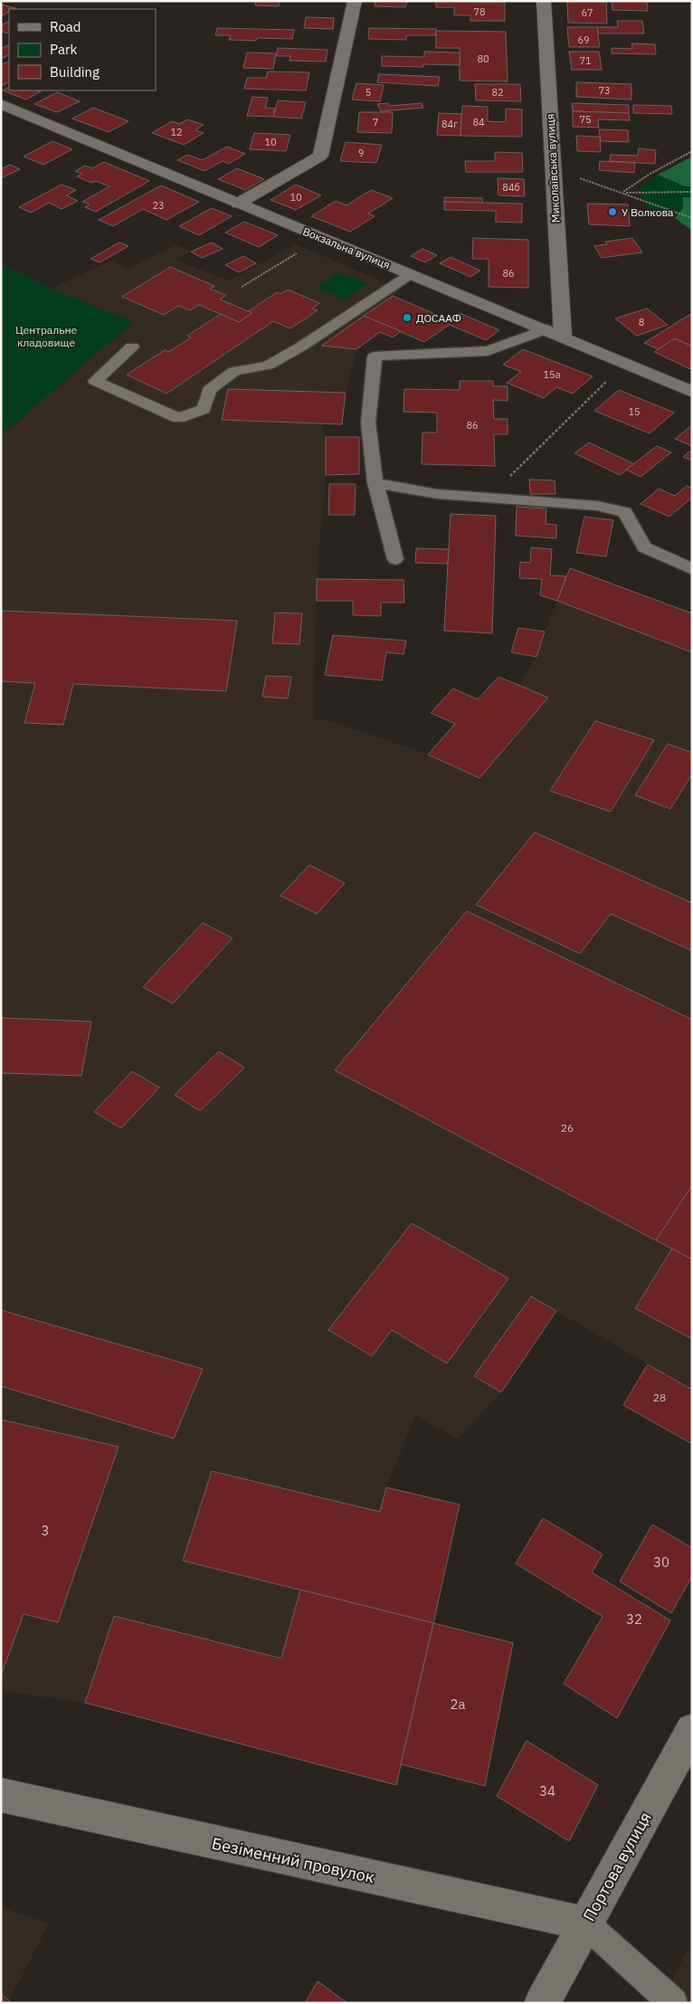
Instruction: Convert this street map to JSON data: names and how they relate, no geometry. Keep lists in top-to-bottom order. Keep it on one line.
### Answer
{"streets":{"street":["Миколаївська вулиця","Вокзальна вулиця","Безіменний провулок","Портова вулиця"]},"crossings":[["Миколаївська вулиця","Вокзальна вулиця"],["Безіменний провулок","Портова вулиця"]],"parks":["Центральне кладовище"],"places":["У Волкова","ДОСААФ"],"house_numbers":["78","67","69","80","71","73","5","82","75","7","84","84г","12","10","9","84б","10","23","86","8","15а","15","86","26","28","3","30","32","2а","34"],"legend":["Road","Park","Building"]}
